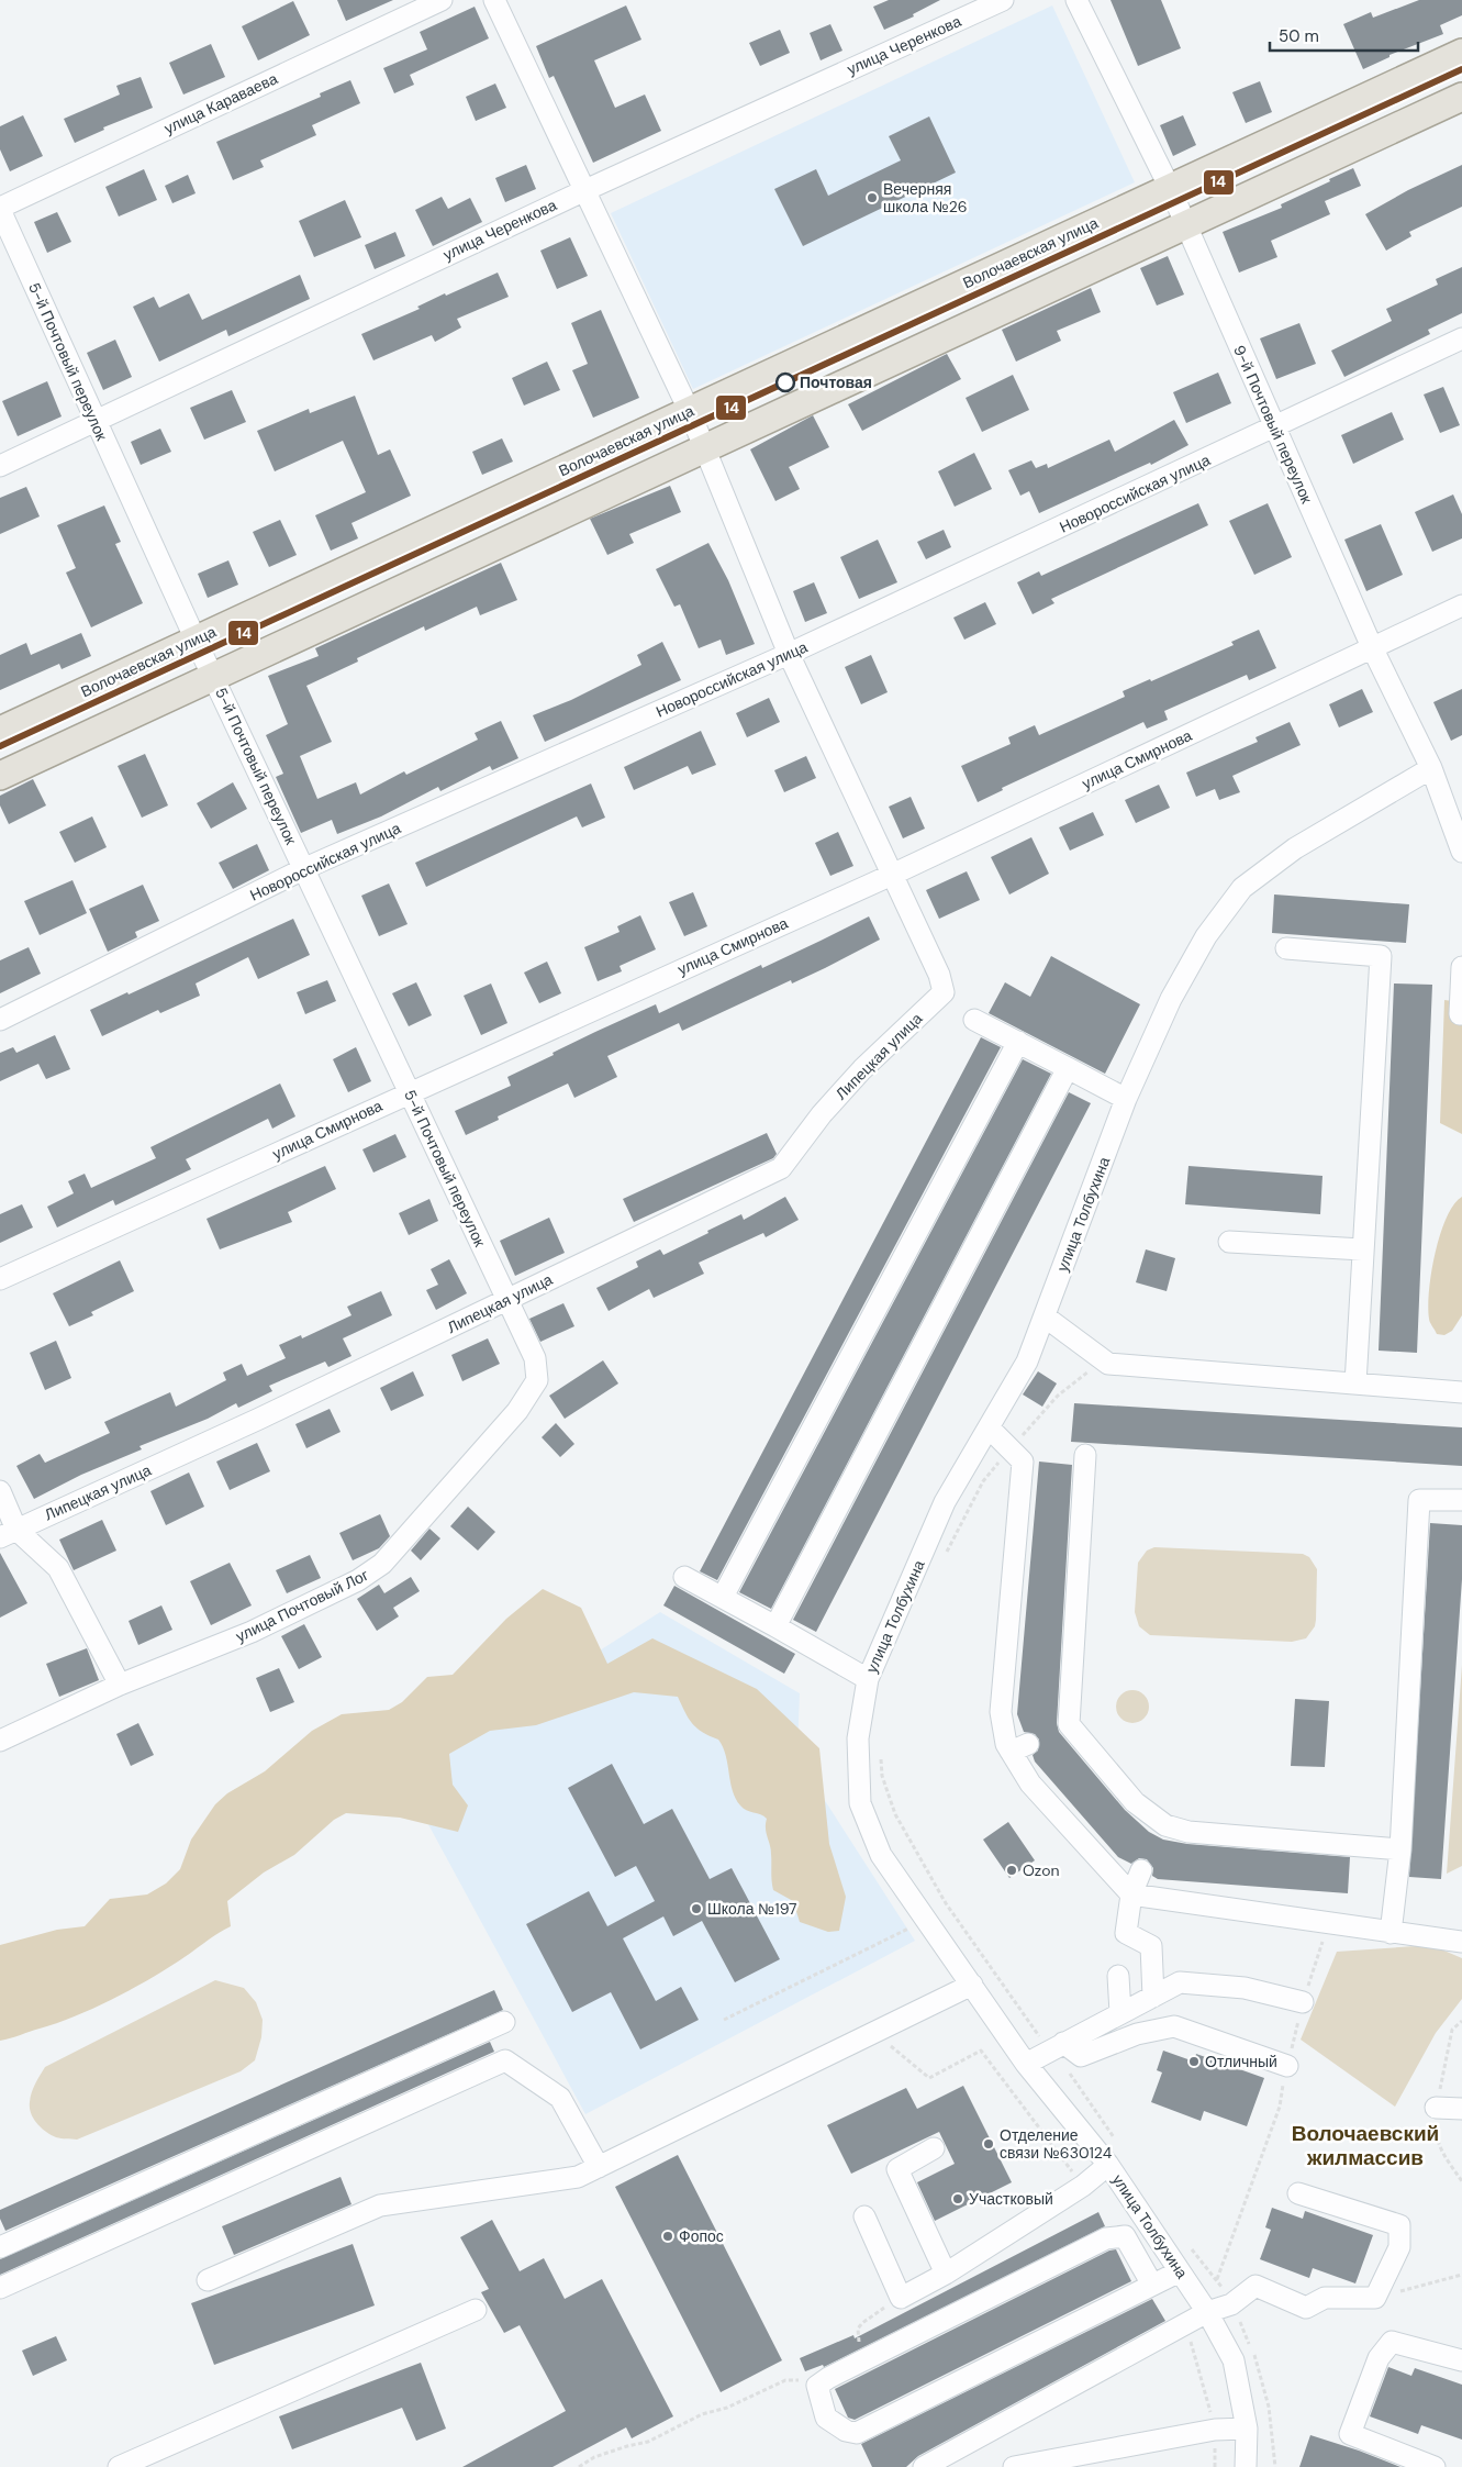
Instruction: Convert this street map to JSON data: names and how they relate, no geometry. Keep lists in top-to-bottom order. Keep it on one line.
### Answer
{"streets":{"main road":["Волочаевская улица"],"street":["улица Черенкова","улица Караваева","5-й Почтовый переулок","9-й Почтовый переулок","Новороссийская улица","улица Смирнова","Липецкая улица","улица Толбухина","улица Почтовый Лог"]},"crossings":[["улица Черенкова","5-й Почтовый переулок"],["улица Караваева","5-й Почтовый переулок"],["Волочаевская улица","5-й Почтовый переулок"],["Волочаевская улица","9-й Почтовый переулок"],["5-й Почтовый переулок","Новороссийская улица"],["5-й Почтовый переулок","улица Смирнова"],["5-й Почтовый переулок","Липецкая улица"],["5-й Почтовый переулок","улица Почтовый Лог"],["9-й Почтовый переулок","Новороссийская улица"],["9-й Почтовый переулок","улица Смирнова"],["9-й Почтовый переулок","улица Толбухина"],["улица Смирнова","Липецкая улица"]],"districts":["Волочаевский жилмассив"],"places":["Вечерняя школа №26","Почтовая","Ozon","Школа №197","Отличный","Отделение связи №630124","Участковый","Фопос"],"lines":["transit line 14"],"scale_bar":"50 m"}
